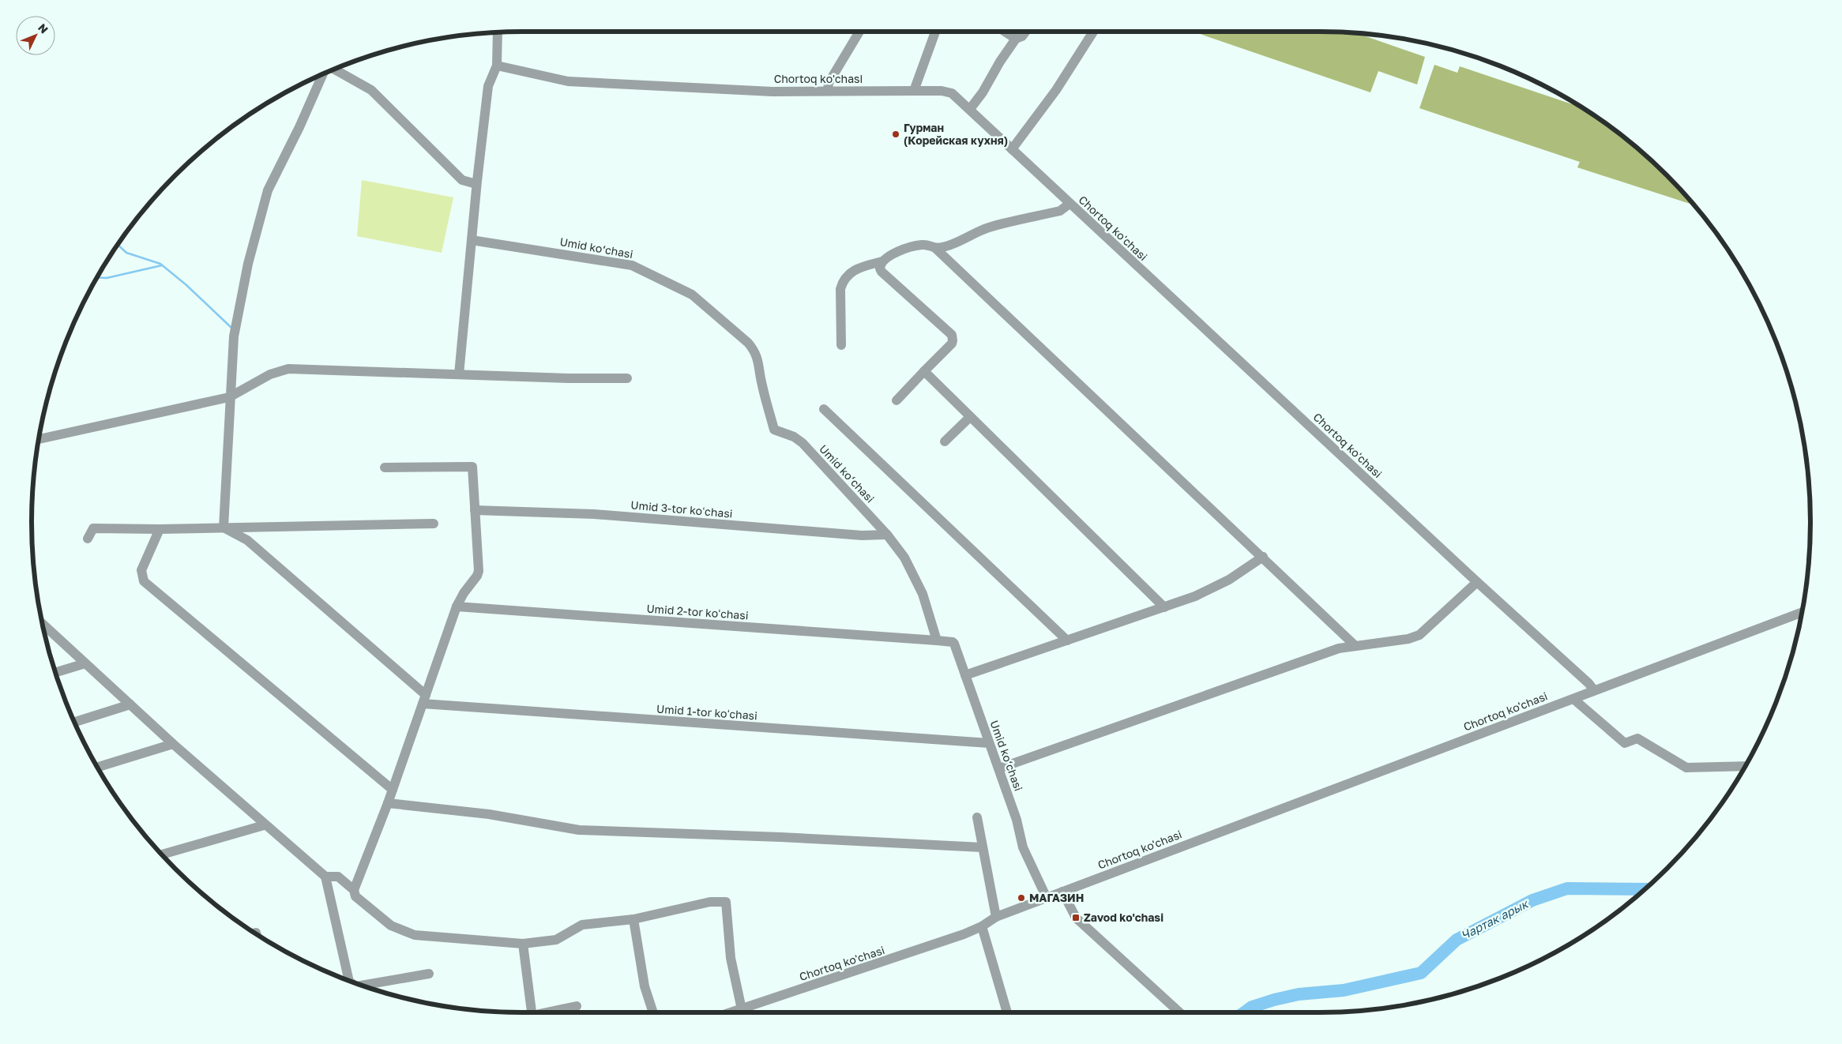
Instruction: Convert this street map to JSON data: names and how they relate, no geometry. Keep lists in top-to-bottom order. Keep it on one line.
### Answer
{"streets":{"street":["Chortoq ko'chasi","Umid ko‘chasi","Umid 3-tor koʻchasi","Umid 2-tor koʻchasi","Umid 1-tor koʻchasi"]},"crossings":[["Chortoq ko'chasi","Umid ko‘chasi"],["Umid ko‘chasi","Umid 3-tor koʻchasi"],["Umid ko‘chasi","Umid 2-tor koʻchasi"],["Umid ko‘chasi","Umid 1-tor koʻchasi"]],"water":["Чартак арык"],"places":{"other":["Гурман (Корейская кухня)","МАГАЗИН"],"transit":["Zavod ko'chasi"]},"north":"top right"}
